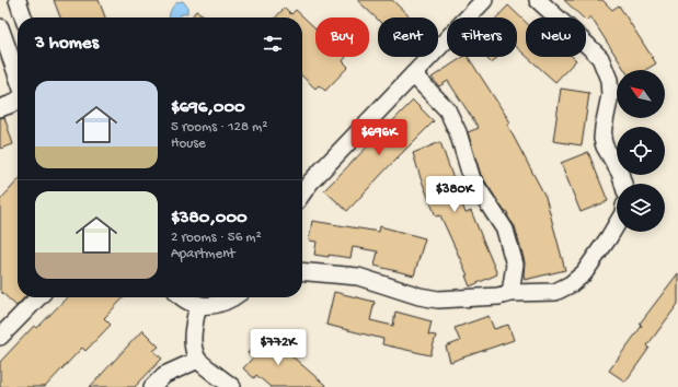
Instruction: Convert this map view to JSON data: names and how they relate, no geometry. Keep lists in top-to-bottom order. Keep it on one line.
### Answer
{"north":"top left","page":{"chip":["Buy","Rent","Filters","New"],"heading":"3 homes","list":[{"name":"$696,000","note":"5 rooms · 128 m² · House"},{"name":"$380,000","note":"2 rooms · 56 m² · Apartment"}],"price":["$696K","$380K","$772K"]}}
